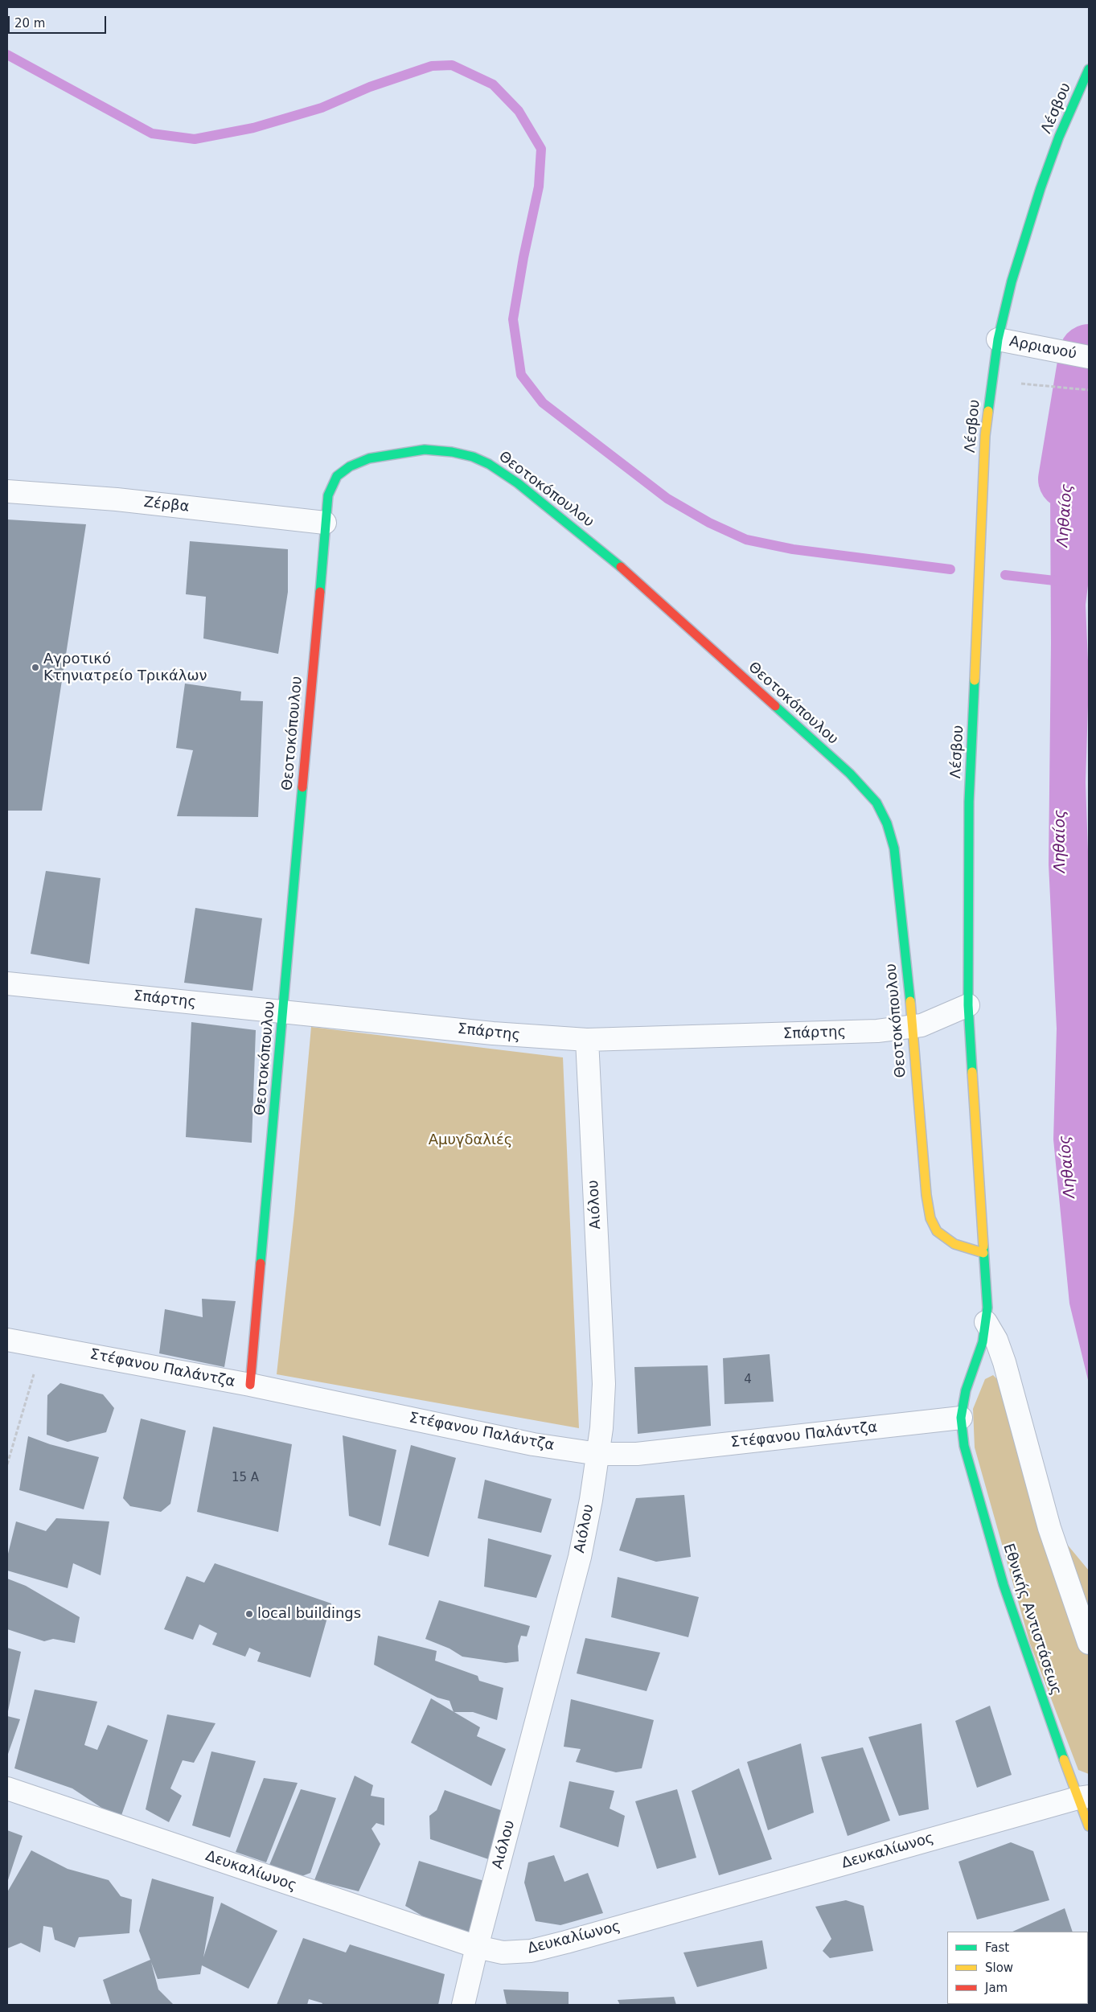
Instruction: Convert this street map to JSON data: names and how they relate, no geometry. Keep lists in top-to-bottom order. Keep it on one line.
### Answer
{"streets":{"street":["Λέσβου","Αρριανού","Θεοτοκόπουλου","Ζέρβα","Σπάρτης","Αιόλου","Στέφανου Παλάντζα","Εθνικής Αντιστάσεως","Δευκαλίωνος"]},"crossings":[["Λέσβου","Αρριανού"],["Λέσβου","Σπάρτης"],["Λέσβου","Εθνικής Αντιστάσεως"],["Θεοτοκόπουλου","Ζέρβα"],["Θεοτοκόπουλου","Σπάρτης"],["Θεοτοκόπουλου","Στέφανου Παλάντζα"],["Θεοτοκόπουλου","Εθνικής Αντιστάσεως"],["Σπάρτης","Αιόλου"],["Σπάρτης","Εθνικής Αντιστάσεως"],["Αιόλου","Στέφανου Παλάντζα"],["Αιόλου","Δευκαλίωνος"],["Στέφανου Παλάντζα","Εθνικής Αντιστάσεως"],["Εθνικής Αντιστάσεως","Δευκαλίωνος"]],"water":["Ληθαίος"],"parks":["Αμυγδαλιές"],"places":["Αγροτικό Κτηνιατρείο Τρικάλων","local buildings"],"house_numbers":["4","15 A"],"legend":["Fast","Slow","Jam"],"scale_bar":"20 m"}
